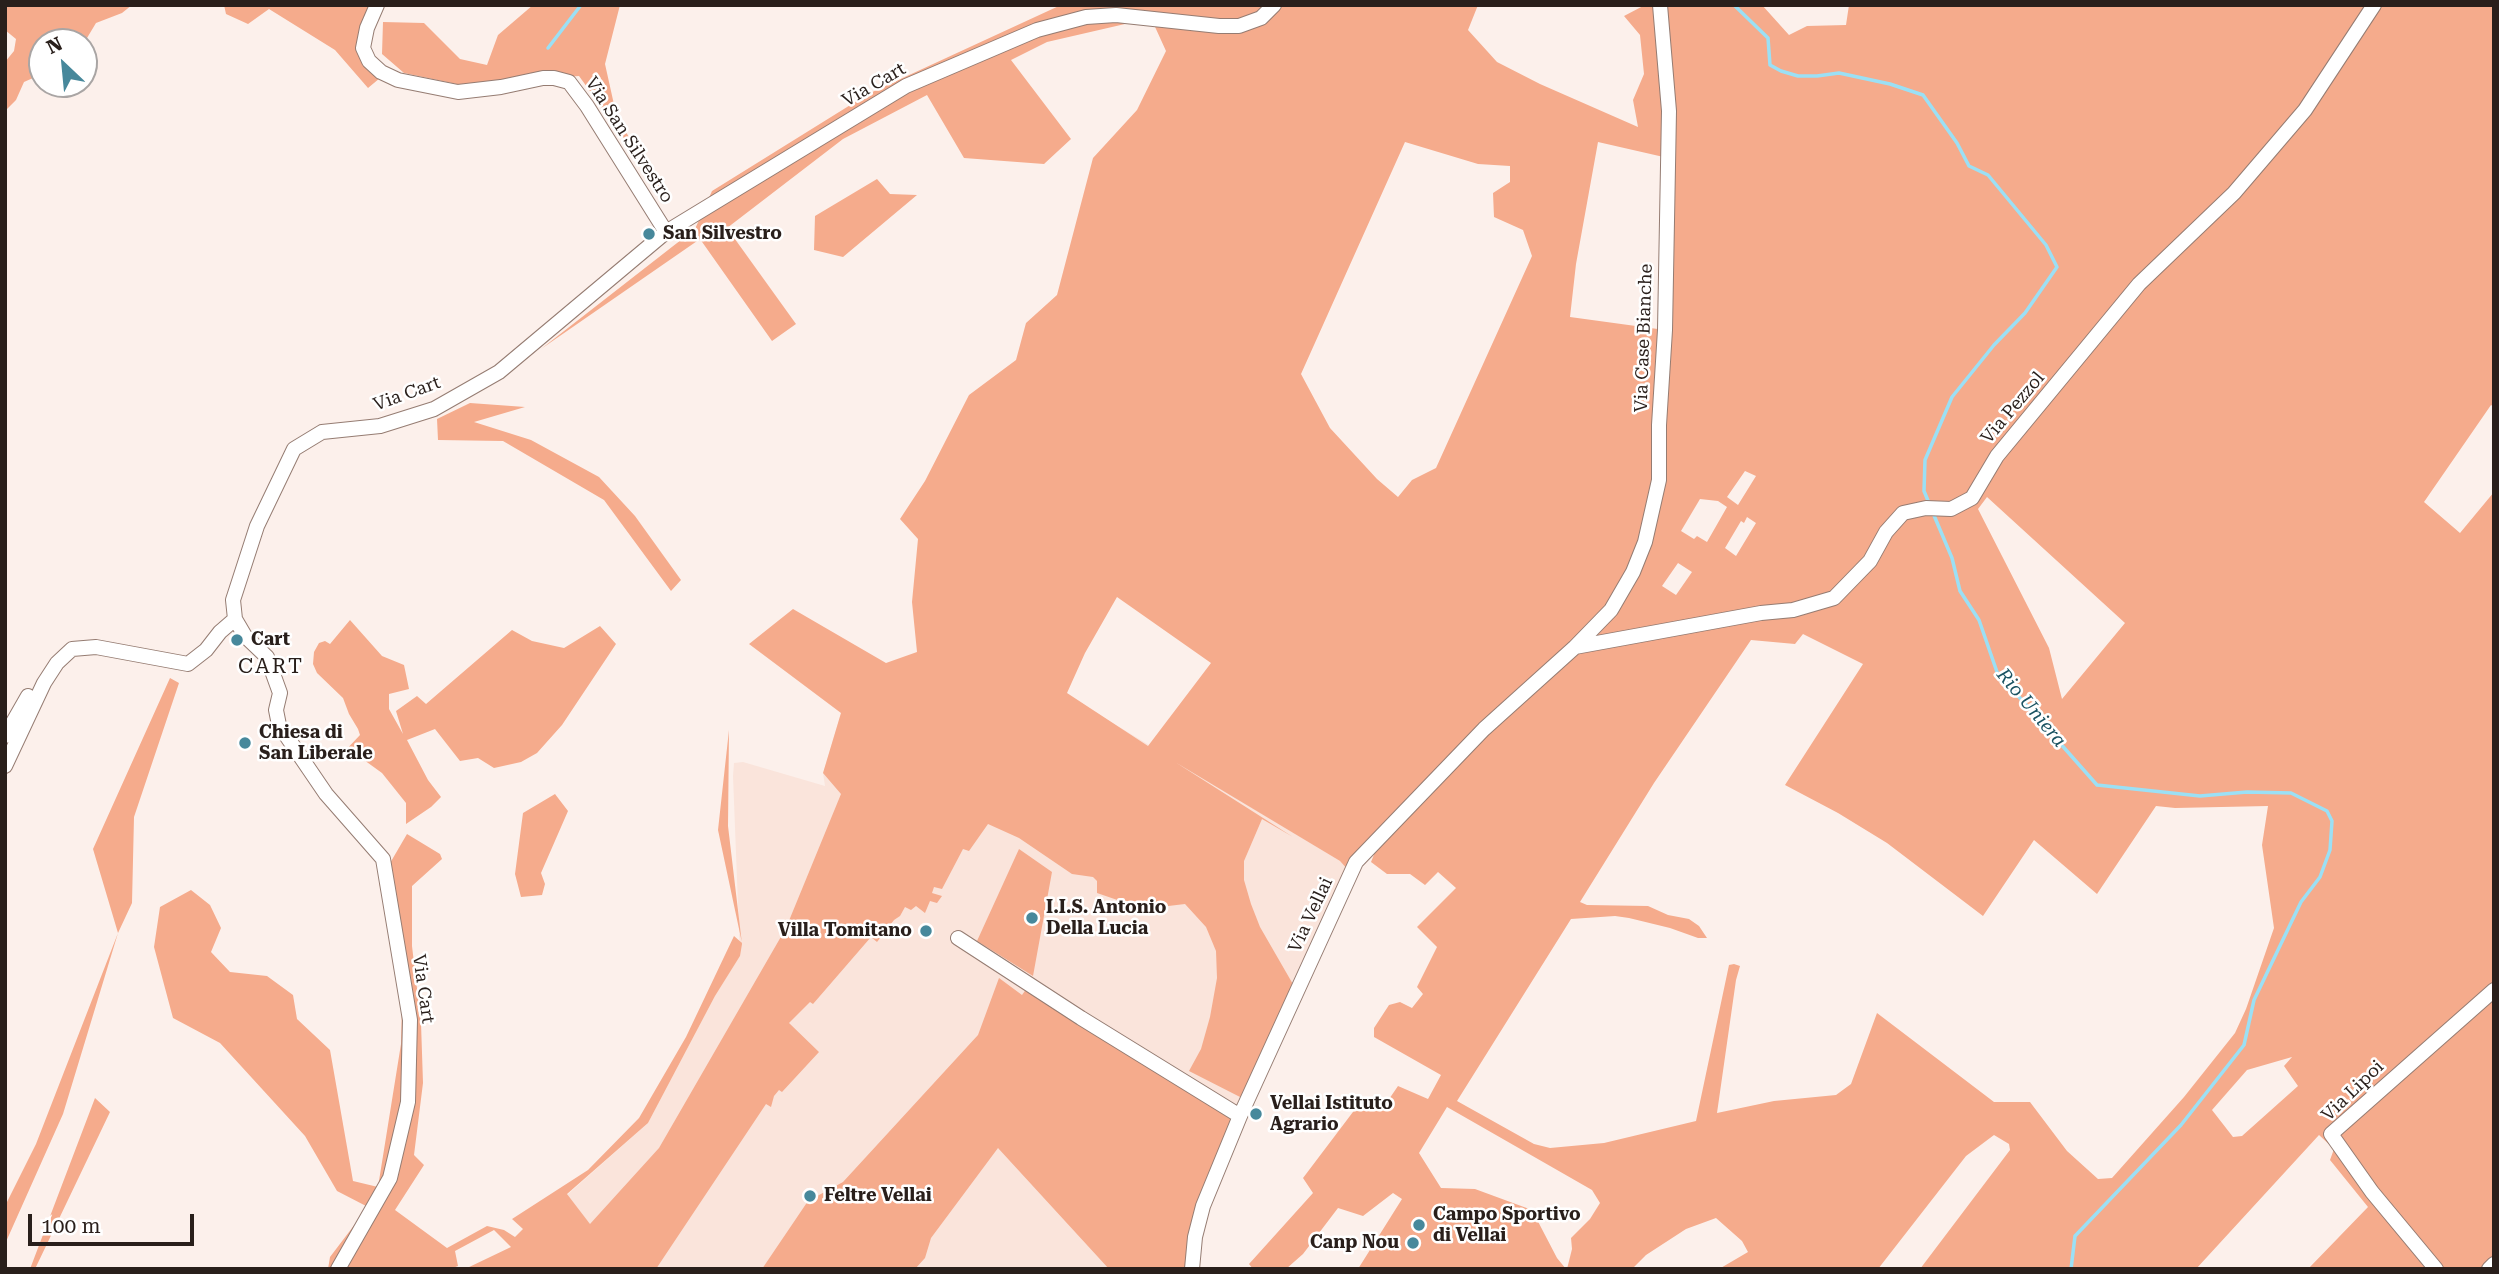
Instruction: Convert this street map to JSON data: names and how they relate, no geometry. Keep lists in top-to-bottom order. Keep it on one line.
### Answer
{"streets":{"street":["Via Cart","Via San Silvestro","Via Case Bianche","Via Pezzol","Via Vellai","Via Lipoi"]},"crossings":[["Via Cart","Via San Silvestro"],["Via Case Bianche","Via Pezzol"],["Via Case Bianche","Via Vellai"],["Via Pezzol","Via Vellai"]],"districts":["CART"],"water":["Rio Uniera"],"places":["San Silvestro","Cart","Chiesa di San Liberale","I.I.S. Antonio Della Lucia","Villa Tomitano","Vellai Istituto Agrario","Feltre Vellai","Campo Sportivo di Vellai","Canp Nou"],"scale_bar":"100 m","north":"top left"}
